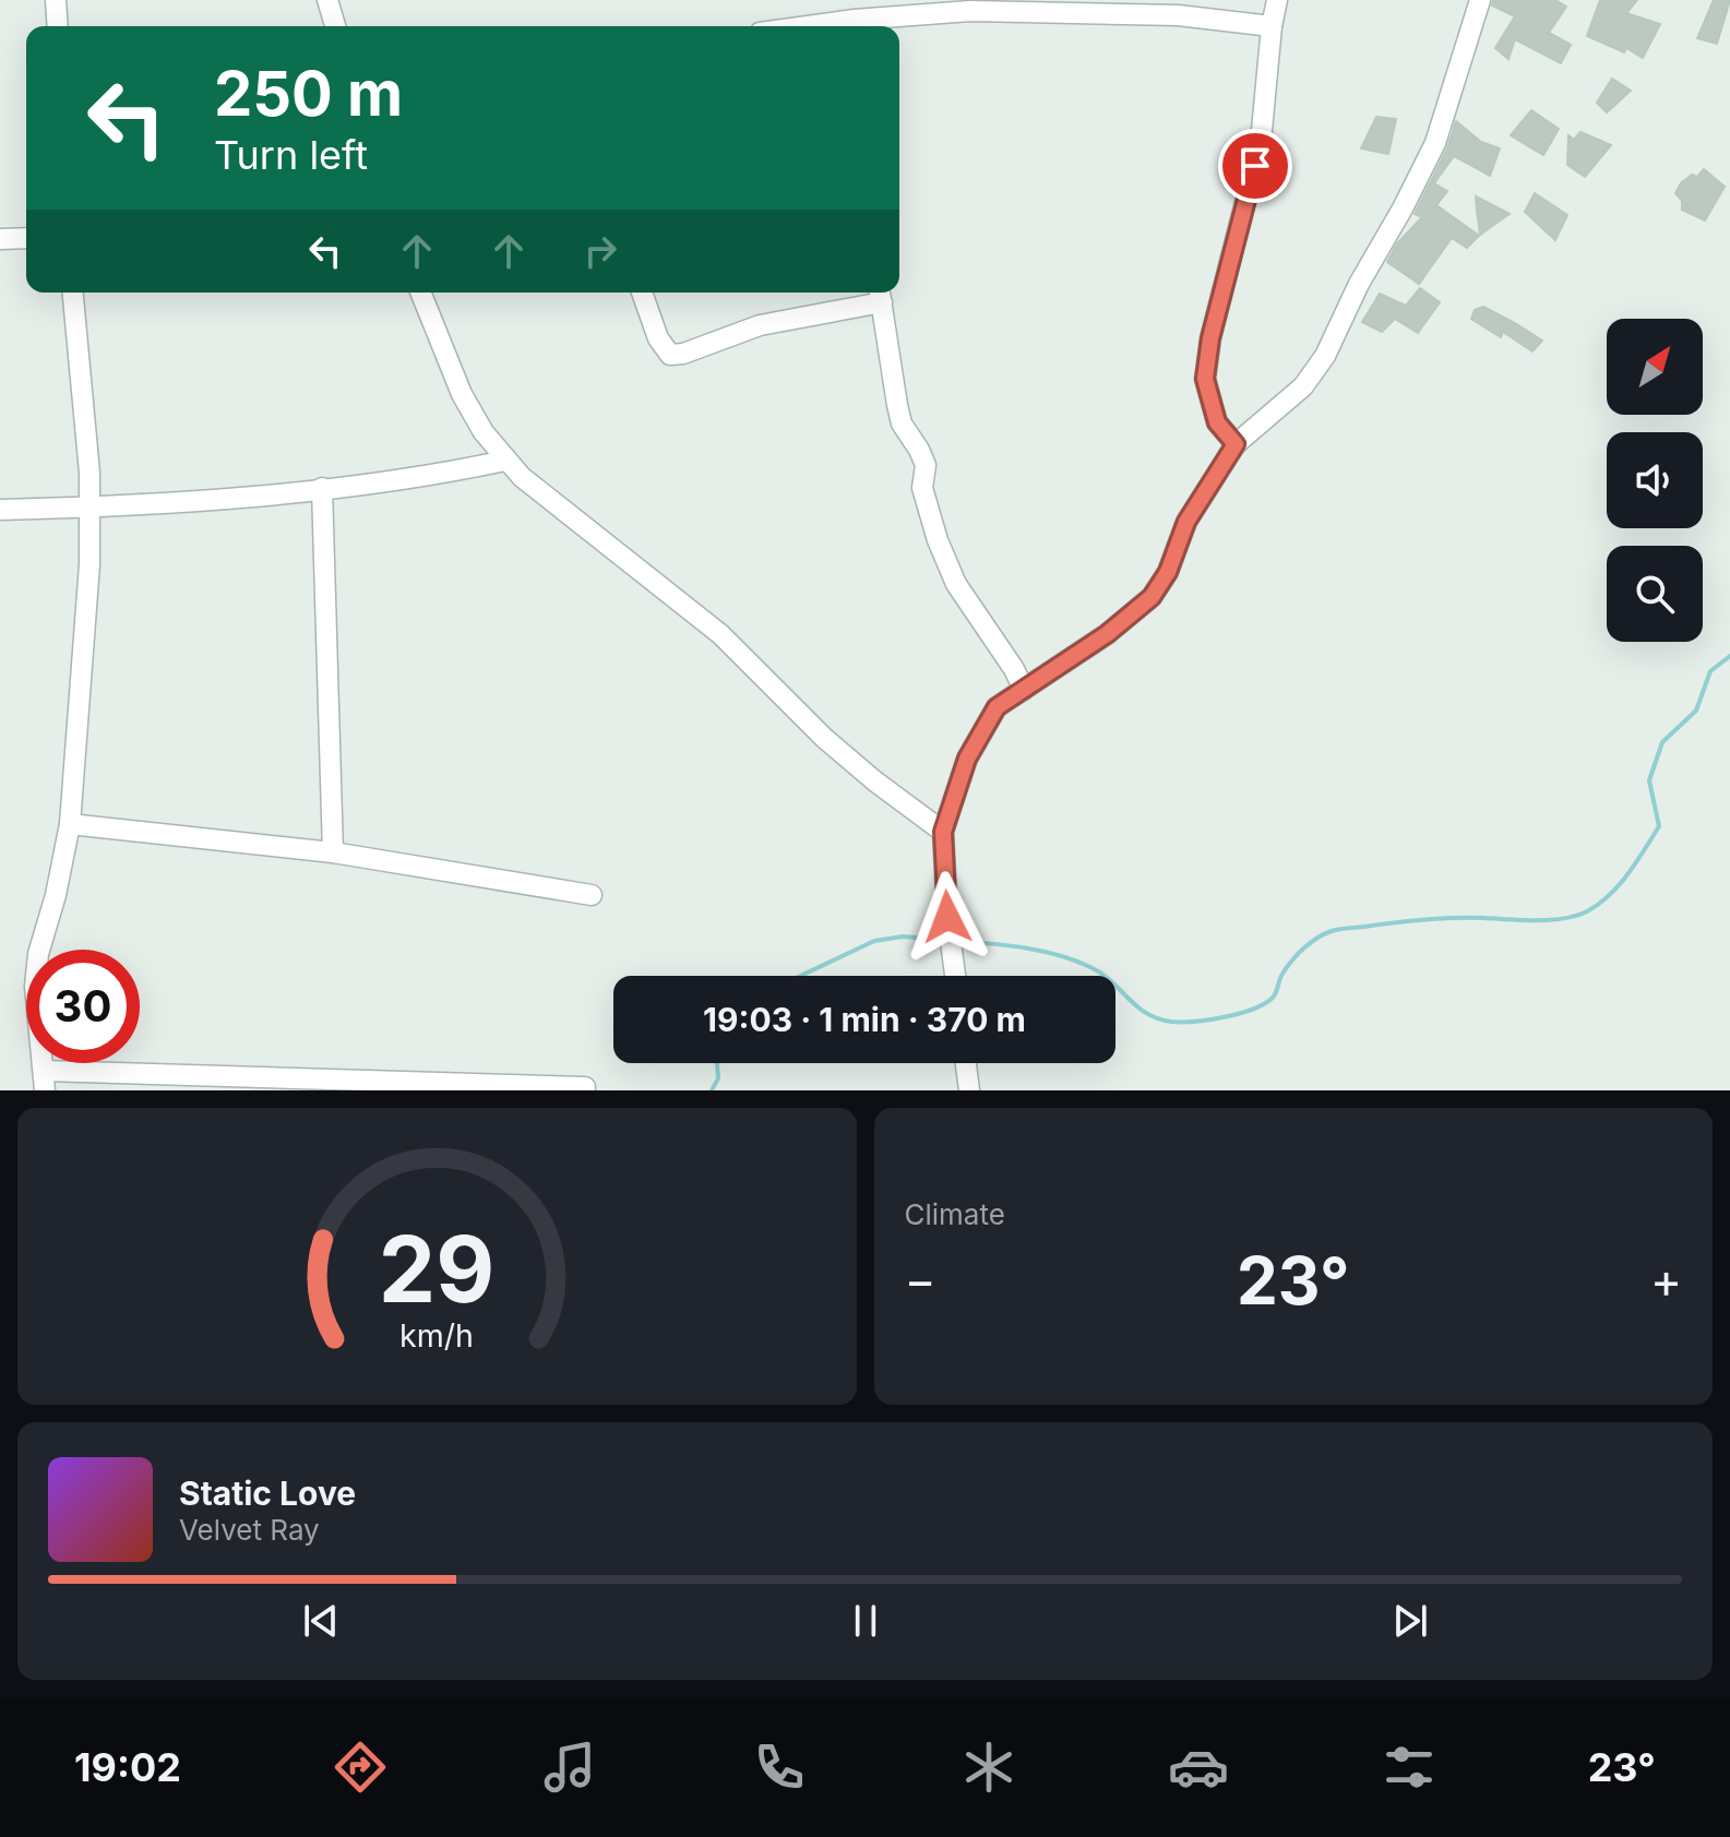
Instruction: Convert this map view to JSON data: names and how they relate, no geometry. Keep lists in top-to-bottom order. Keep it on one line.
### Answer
{"north":"top right","page":{"turn":["250 m","Turn left"],"limit":"30","trip":"19:03 · 1 min · 370 m","tile":"Climate","heat":["−","23°","+"],"song":["Static Love","Velvet Ray"],"tabs":["19:02","23°"],"gauge":["29","km/h"]}}
